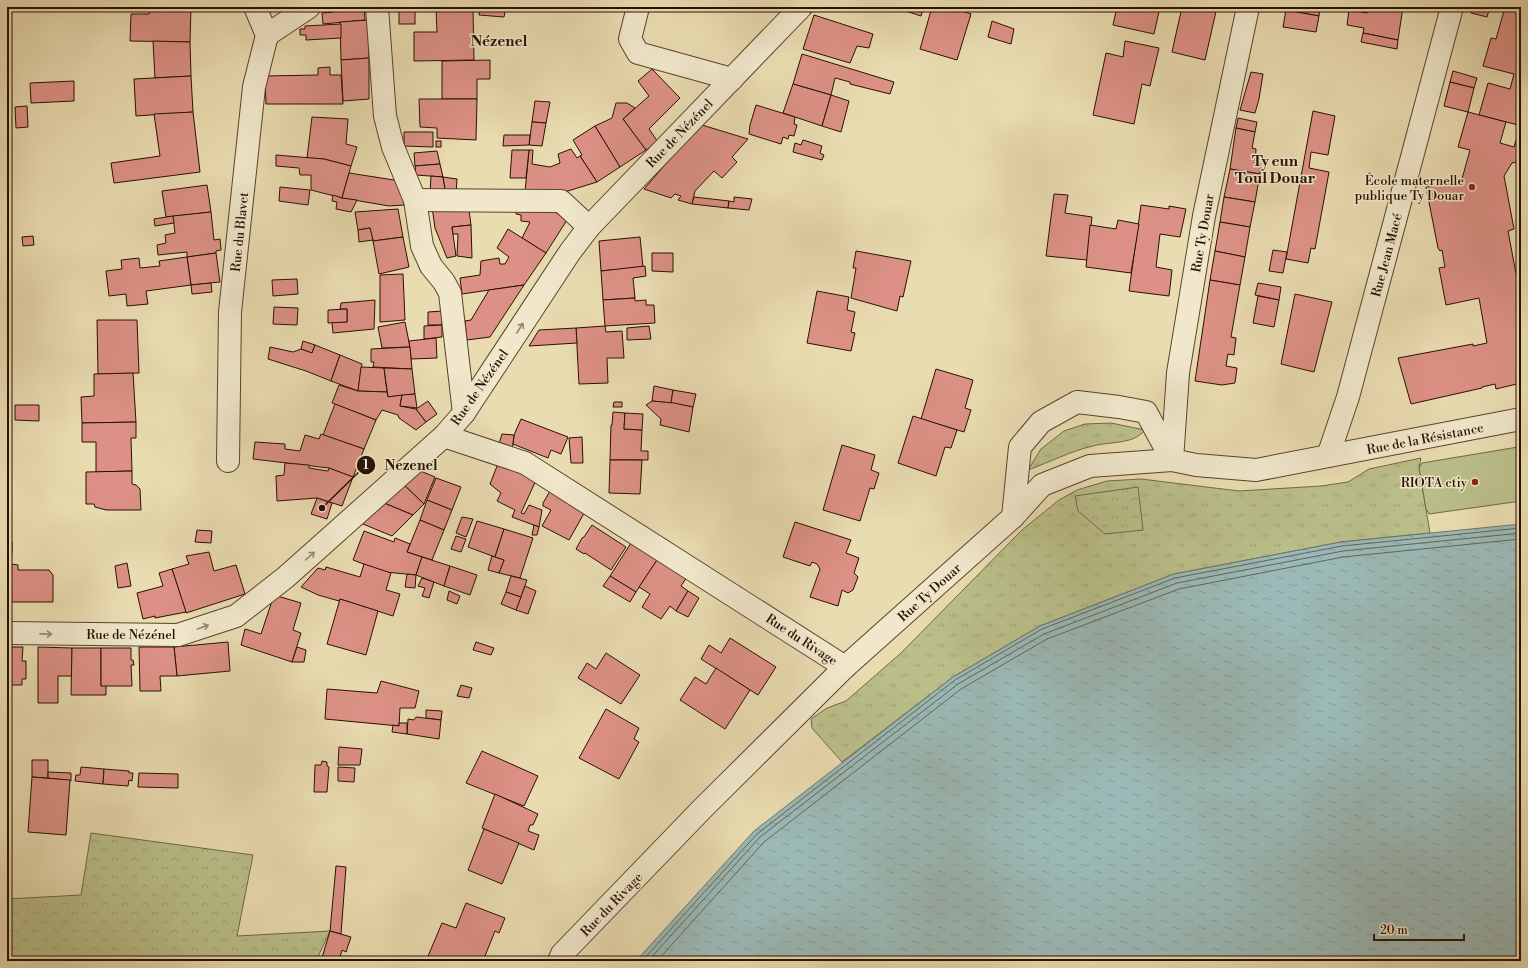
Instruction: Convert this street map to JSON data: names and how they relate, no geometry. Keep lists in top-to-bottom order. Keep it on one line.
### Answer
{"streets":{"street":["Rue de Nézénel","Rue du Blavet","Rue Ty Douar","Rue Jean Macé","Rue de la Résistance","Rue du Rivage"]},"crossings":[["Rue de Nézénel","Rue du Rivage"],["Rue Ty Douar","Rue du Rivage"],["Rue Jean Macé","Rue de la Résistance"]],"one_way":["Rue de Nézénel"],"districts":["Nézenel","Ty eun Toul Douar"],"places":["École maternelle publique Ty Douar","RIOTA ctiy","Nezenel"],"scale_bar":"20 m"}
